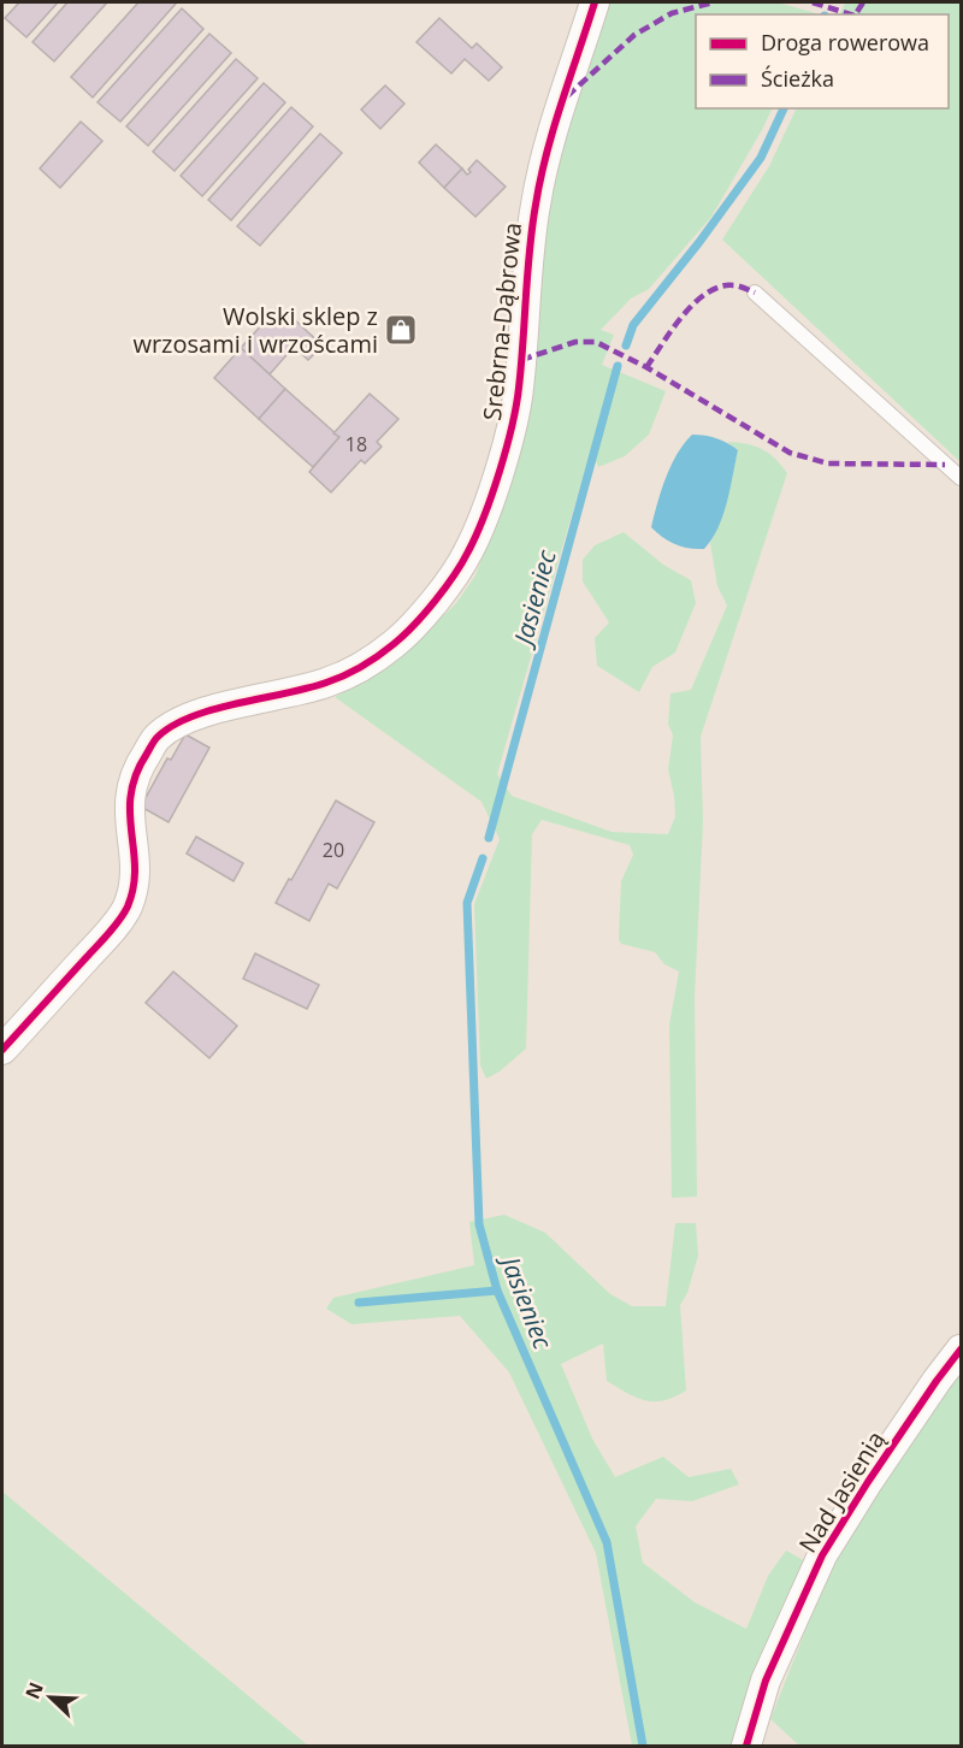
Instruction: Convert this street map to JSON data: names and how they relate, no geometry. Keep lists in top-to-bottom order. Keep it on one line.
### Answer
{"streets":{"street":["Srebrna-Dąbrowa","Nad Jasienią"]},"water":["Jasieniec"],"places":{"shop":["Wolski sklep z wrzosami i wrzoścami"]},"house_numbers":["18","20"],"legend":["Droga rowerowa","Ścieżka"],"north":"top left"}
